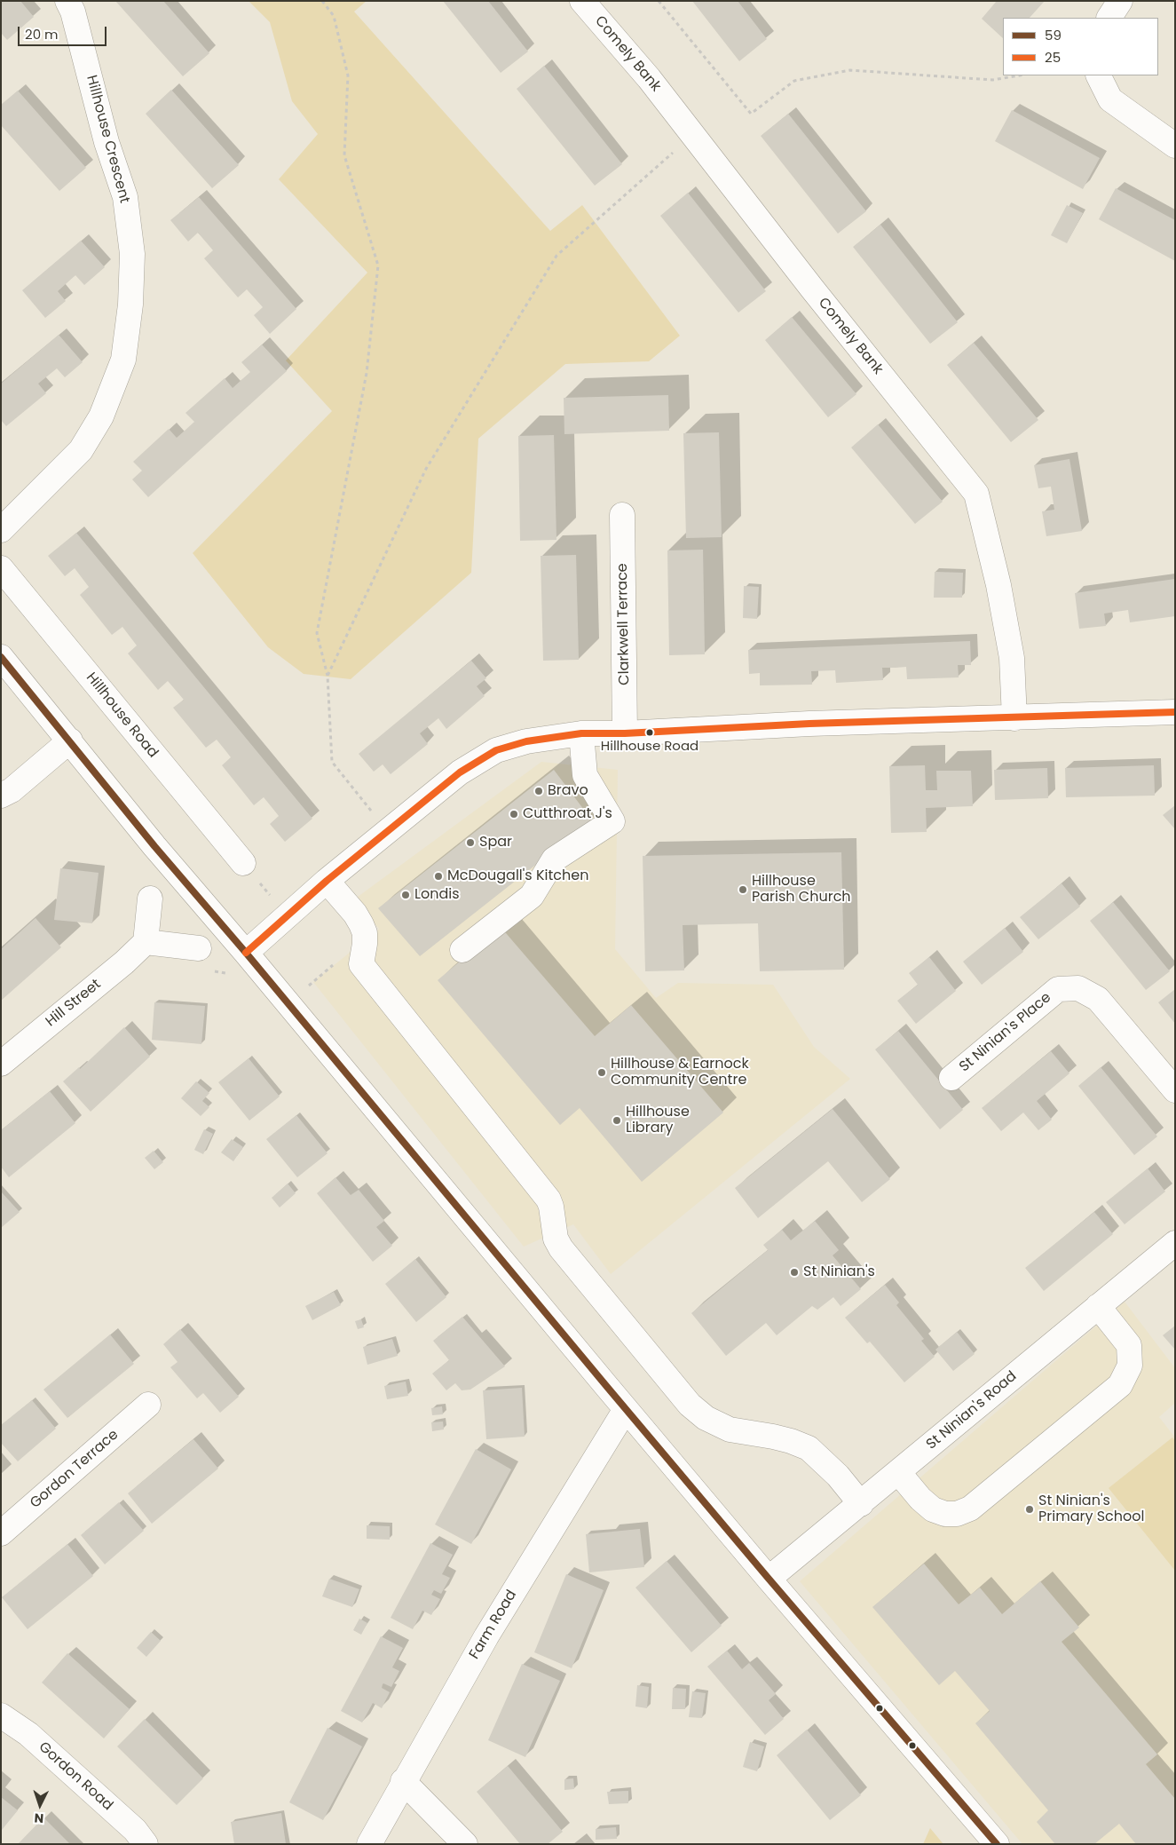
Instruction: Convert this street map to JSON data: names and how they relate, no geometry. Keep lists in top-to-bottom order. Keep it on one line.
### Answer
{"streets":{"street":["Comely Bank","Hillhouse Crescent","Clarkwell Terrace","Hillhouse Road","Hill Street","St Ninian's Place","St Ninian's Road","Gordon Terrace","Farm Road","Gordon Road"]},"places":["Hillhouse Road","Bravo","Cutthroat J's","Spar","McDougall's Kitchen","Hillhouse Parish Church","Londis","Hillhouse & Earnock Community Centre","Hillhouse Library","St Ninian's","St Ninian's Primary School"],"lines":["transit line 59","transit line 25"],"legend":["59","25"],"scale_bar":"20 m","north":"bottom"}
